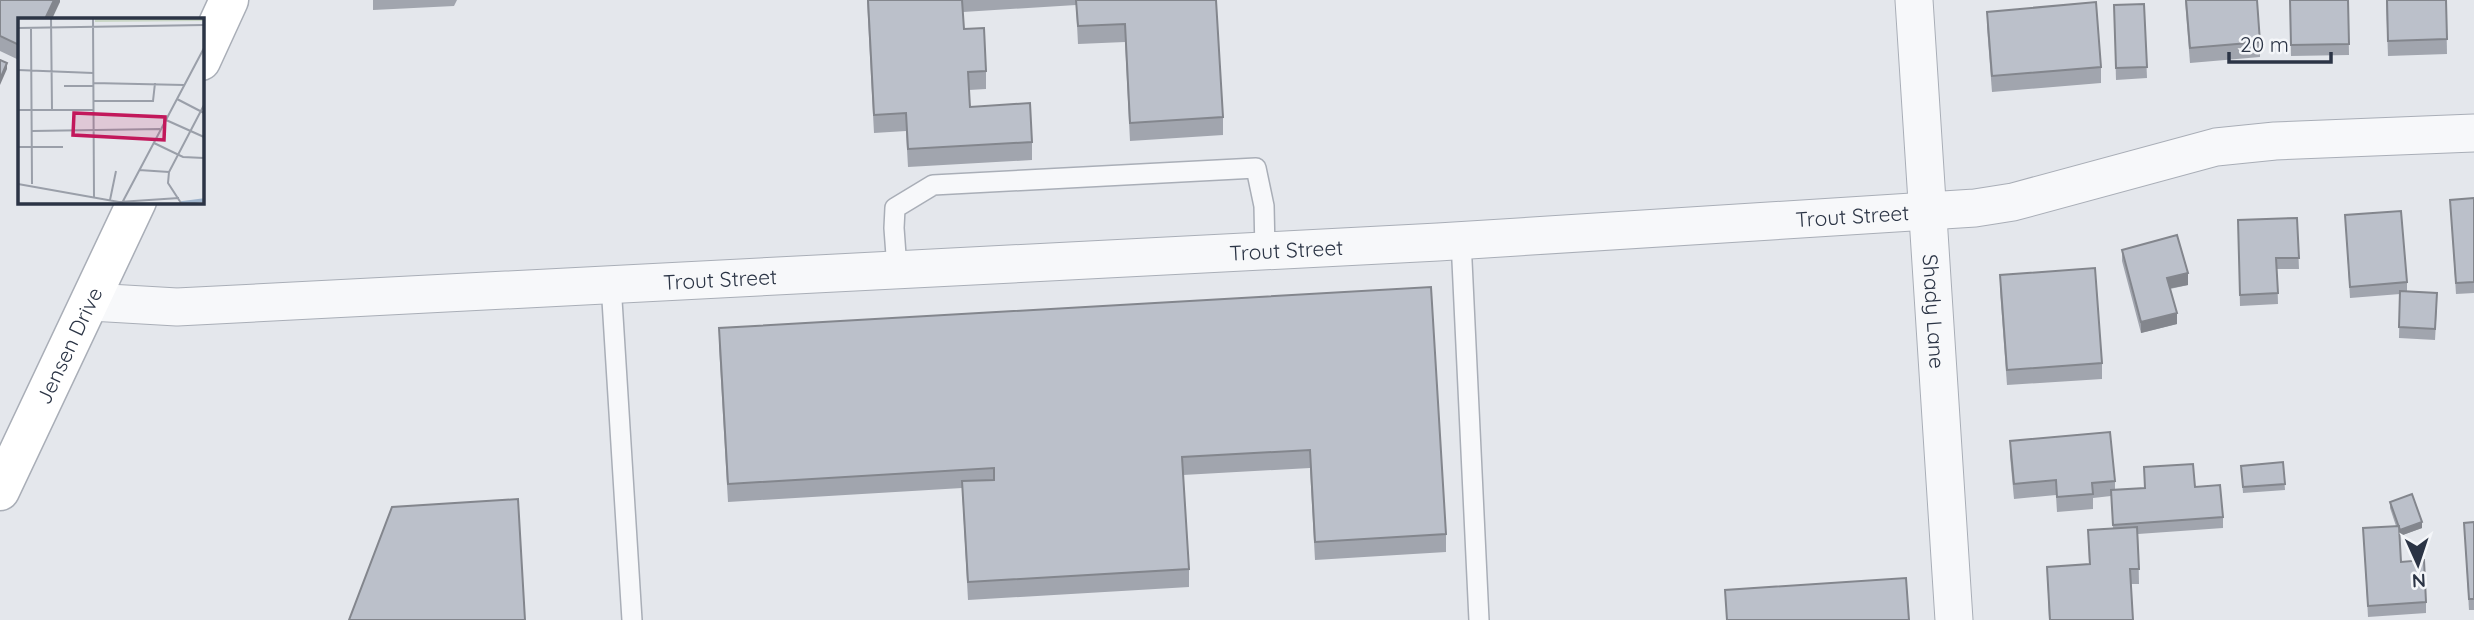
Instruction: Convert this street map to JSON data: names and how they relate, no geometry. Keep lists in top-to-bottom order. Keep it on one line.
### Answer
{"streets":{"main road":["Jensen Drive"],"street":["Trout Street","Shady Lane"]},"crossings":[["Trout Street","Shady Lane"],["Trout Street","Jensen Drive"]],"scale_bar":"20 m","north":"bottom"}
